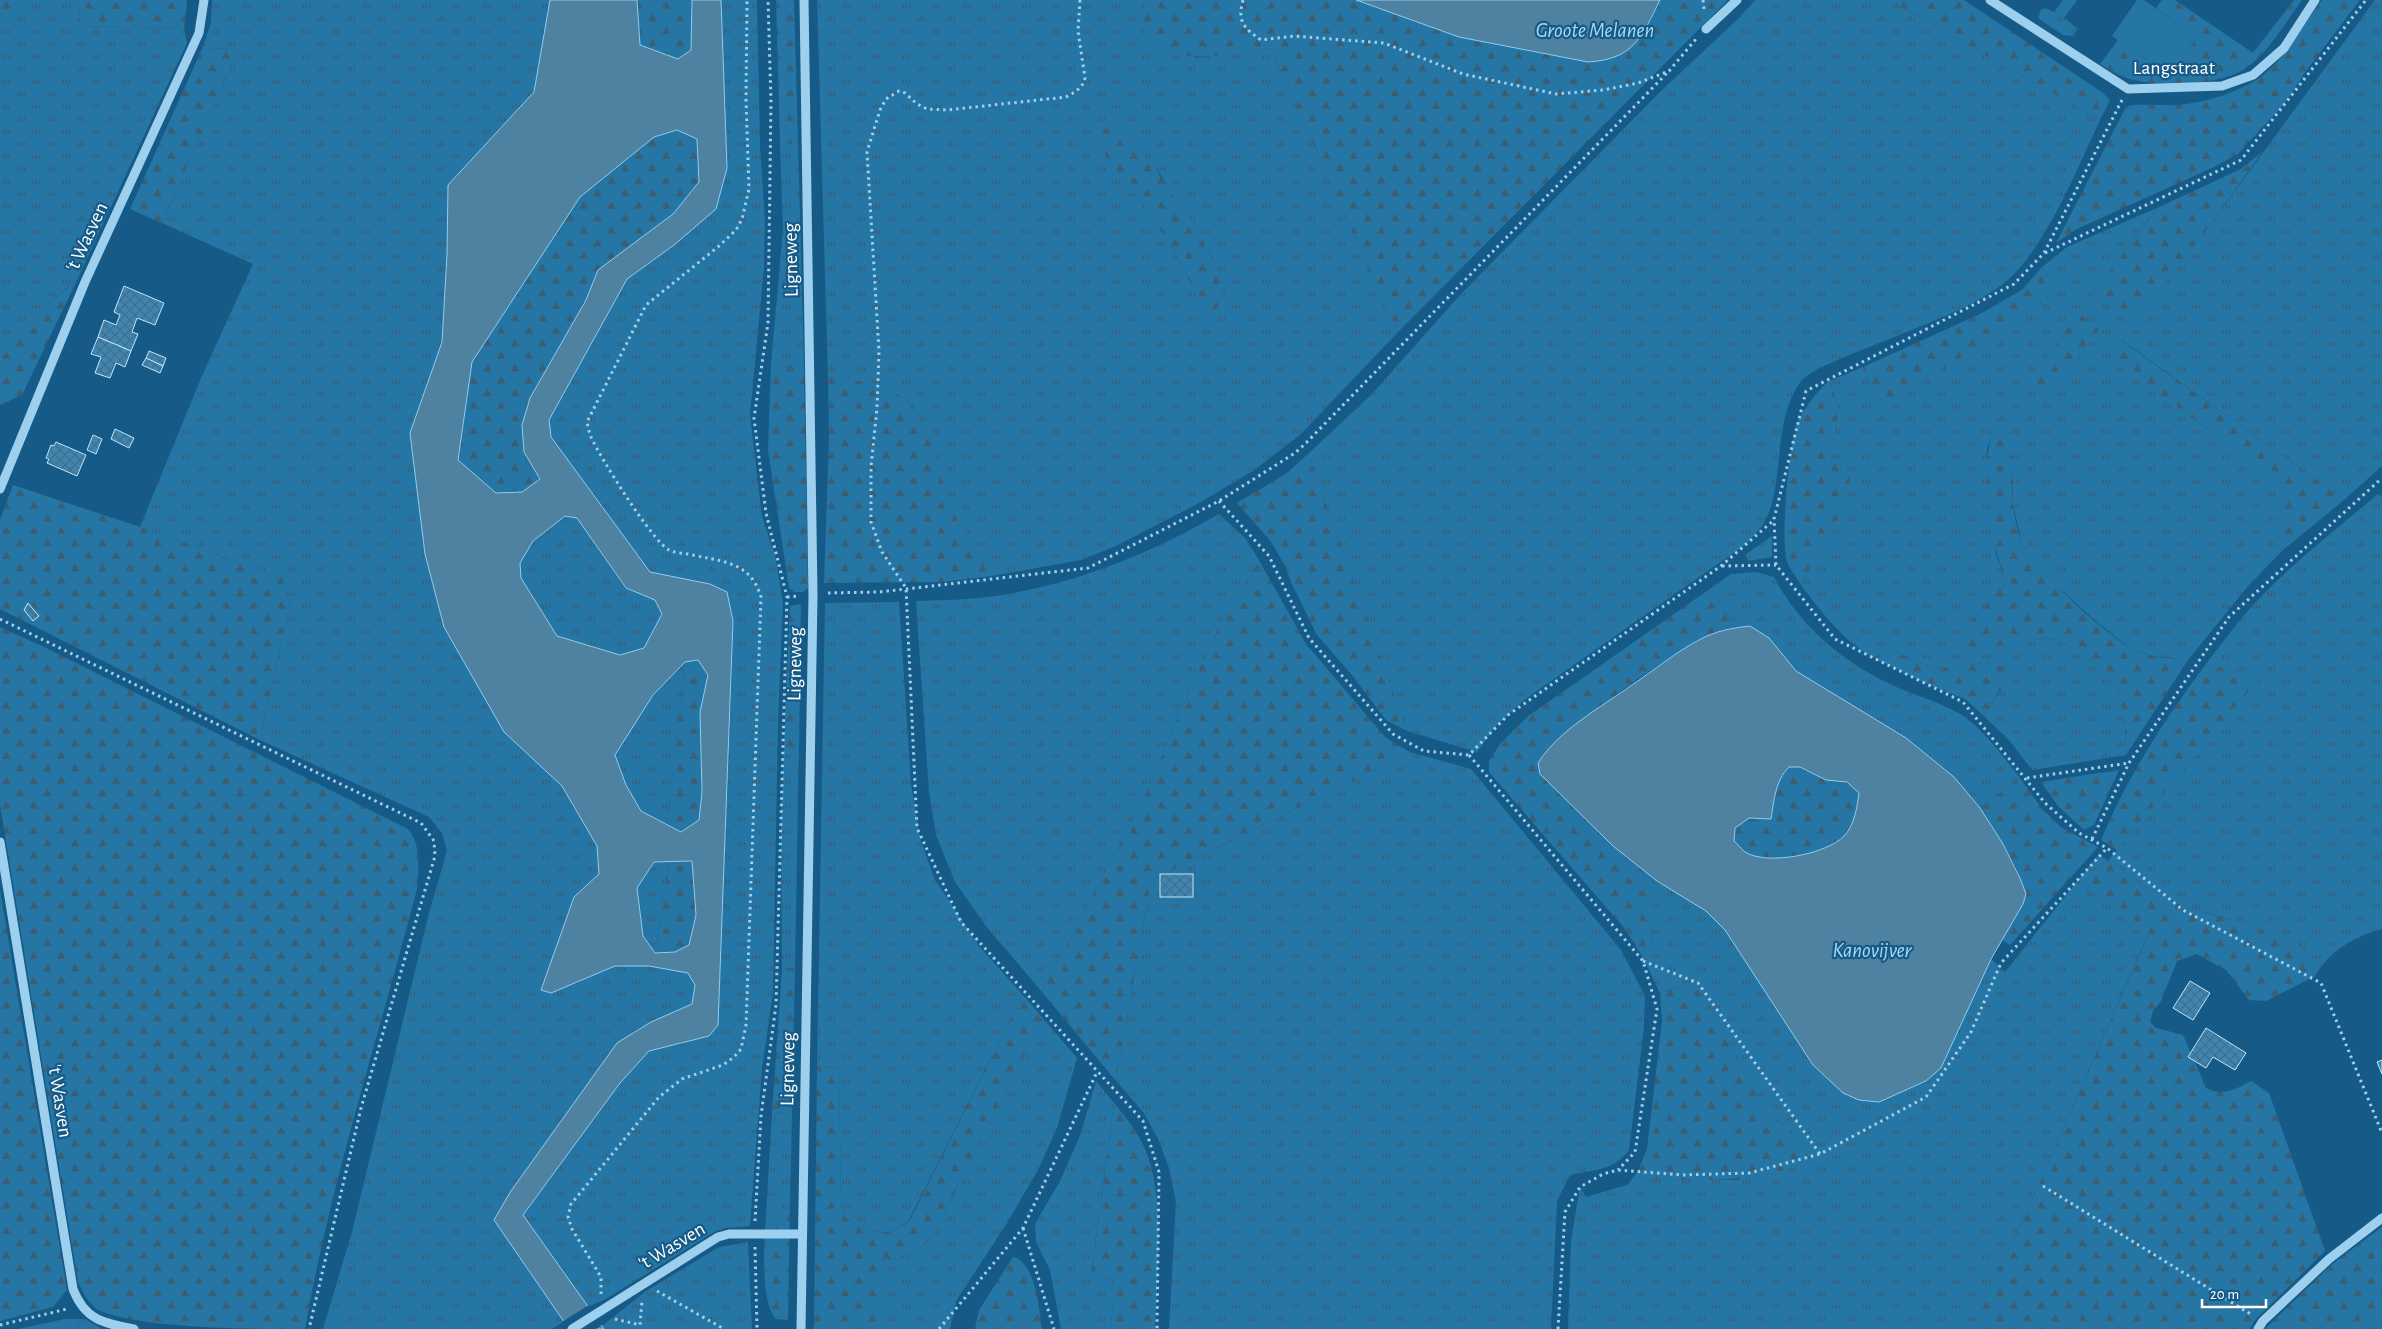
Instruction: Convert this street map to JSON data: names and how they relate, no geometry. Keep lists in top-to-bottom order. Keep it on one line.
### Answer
{"streets":{"street":["Langstraat","'t Wasven","Ligneweg"]},"crossings":[["'t Wasven","Ligneweg"]],"water":["Groote Melanen","Kanovijver"],"scale_bar":"20 m"}
